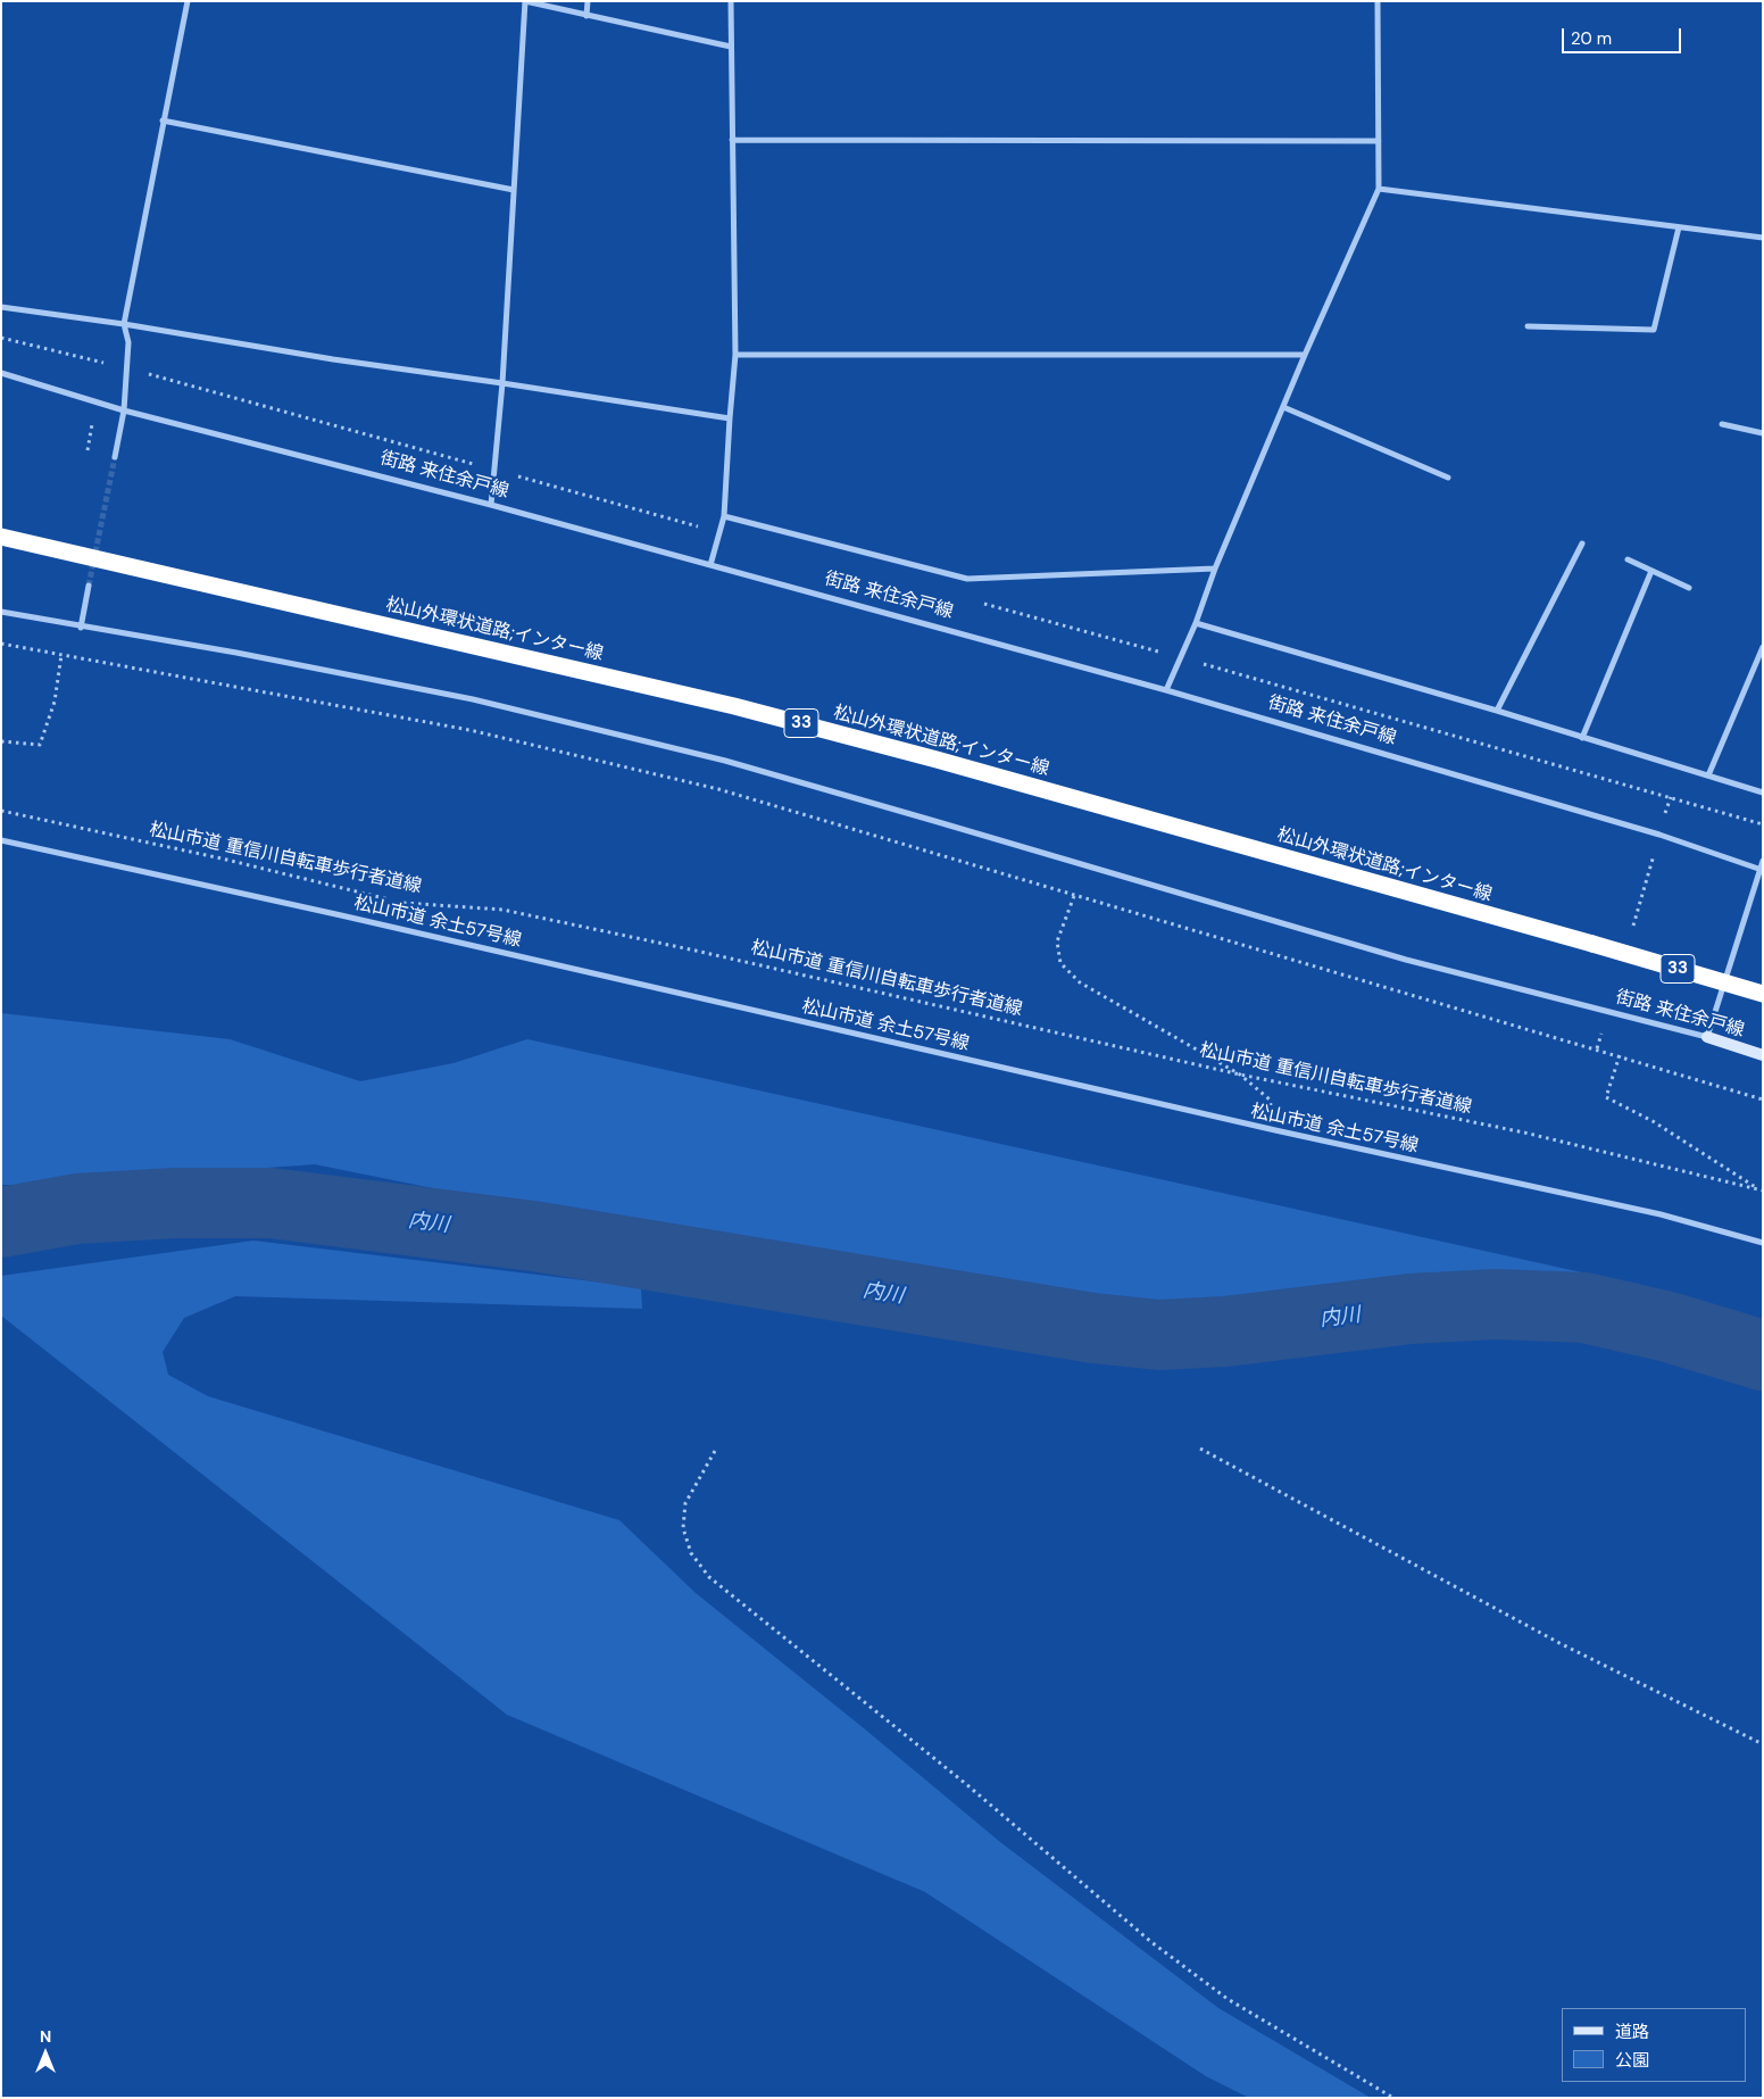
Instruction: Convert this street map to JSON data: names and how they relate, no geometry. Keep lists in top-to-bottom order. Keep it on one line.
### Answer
{"streets":{"highway":["松山外環状道路;インター線","33"],"street":["街路 来住余戸線","松山市道 余土57号線"],"path":["松山市道 重信川自転車歩行者道線"]},"water":["内川"],"legend":["道路","公園"],"scale_bar":"20 m","north":"top"}
